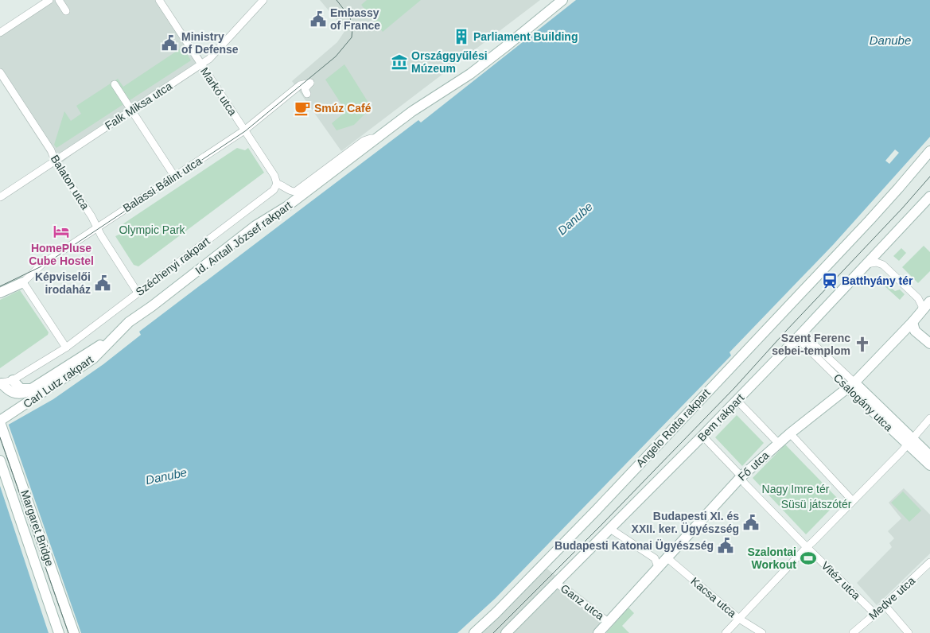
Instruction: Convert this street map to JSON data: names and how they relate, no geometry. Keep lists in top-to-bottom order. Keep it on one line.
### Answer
{"streets":{"main road":["Id. Antall József rakpart","Carl Lutz rakpart","Csalogány utca","Bem rakpart","Angelo Rotta rakpart","Fő utca","Margaret Bridge"],"street":["Markó utca","Falk Miksa utca","Balaton utca","Balassi Bálint utca","Széchenyi rakpart","Vitéz utca","Kacsa utca","Medve utca","Ganz utca"]},"crossings":[["Markó utca","Falk Miksa utca"],["Markó utca","Balassi Bálint utca"],["Markó utca","Id. Antall József rakpart"],["Markó utca","Széchenyi rakpart"],["Falk Miksa utca","Balaton utca"],["Balaton utca","Balassi Bálint utca"],["Balaton utca","Széchenyi rakpart"],["Id. Antall József rakpart","Széchenyi rakpart"],["Id. Antall József rakpart","Carl Lutz rakpart"],["Carl Lutz rakpart","Margaret Bridge"],["Csalogány utca","Bem rakpart"],["Csalogány utca","Fő utca"],["Bem rakpart","Ganz utca"],["Fő utca","Kacsa utca"],["Fő utca","Ganz utca"],["Vitéz utca","Medve utca"]],"water":["Danube"],"parks":["Olympic Park","Nagy Imre tér","Süsü játszótér"],"places":{"public building":["Embassy of France","Ministry of Defense","Képviselői irodaház","Budapesti XI. és XXII. ker. Ügyészség","Budapesti Katonai Ügyészség"],"building":["Parliament Building"],"museum":["Országgyűlési Múzeum"],"cafe":["Smúz Café"],"hotel":["HomePluse Cube Hostel"],"station":["Batthyány tér"],"church":["Szent Ferenc sebei-templom"],"sports":["Szalontai Workout"]}}
